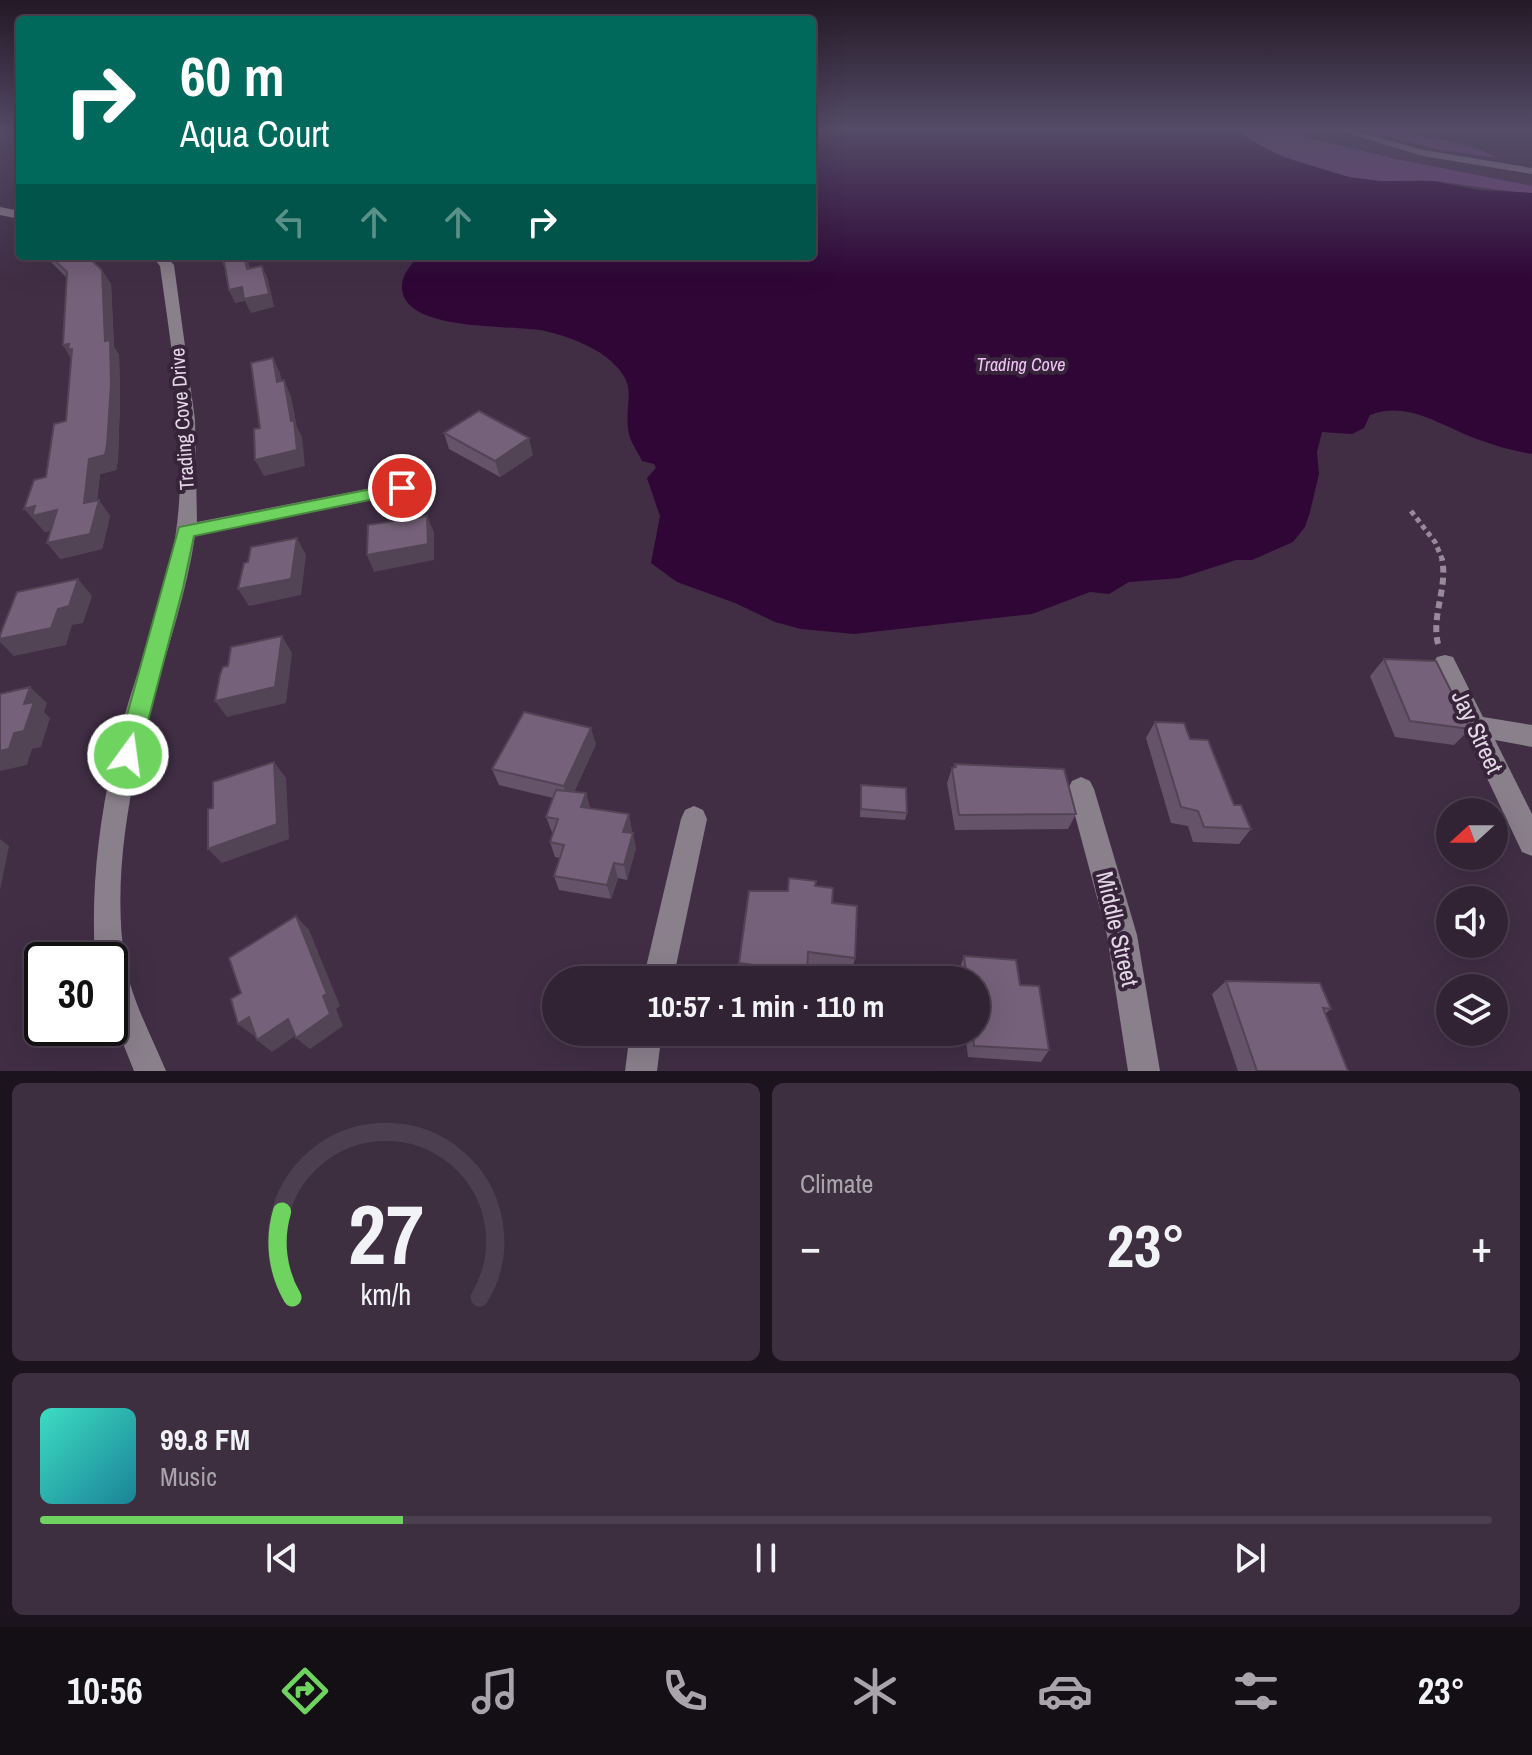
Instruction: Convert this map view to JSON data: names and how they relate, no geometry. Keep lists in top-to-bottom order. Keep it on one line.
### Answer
{"streets":{"street":["Trading Cove Drive","Jay Street","Middle Street"]},"water":["Trading Cove"],"north":"left","page":{"turn":["60 m","Aqua Court"],"limit":"30","trip":"10:57 · 1 min · 110 m","tile":"Climate","heat":["−","23°","+"],"song":["99.8 FM","Music"],"tabs":["10:56","23°"],"gauge":["27","km/h"]}}
